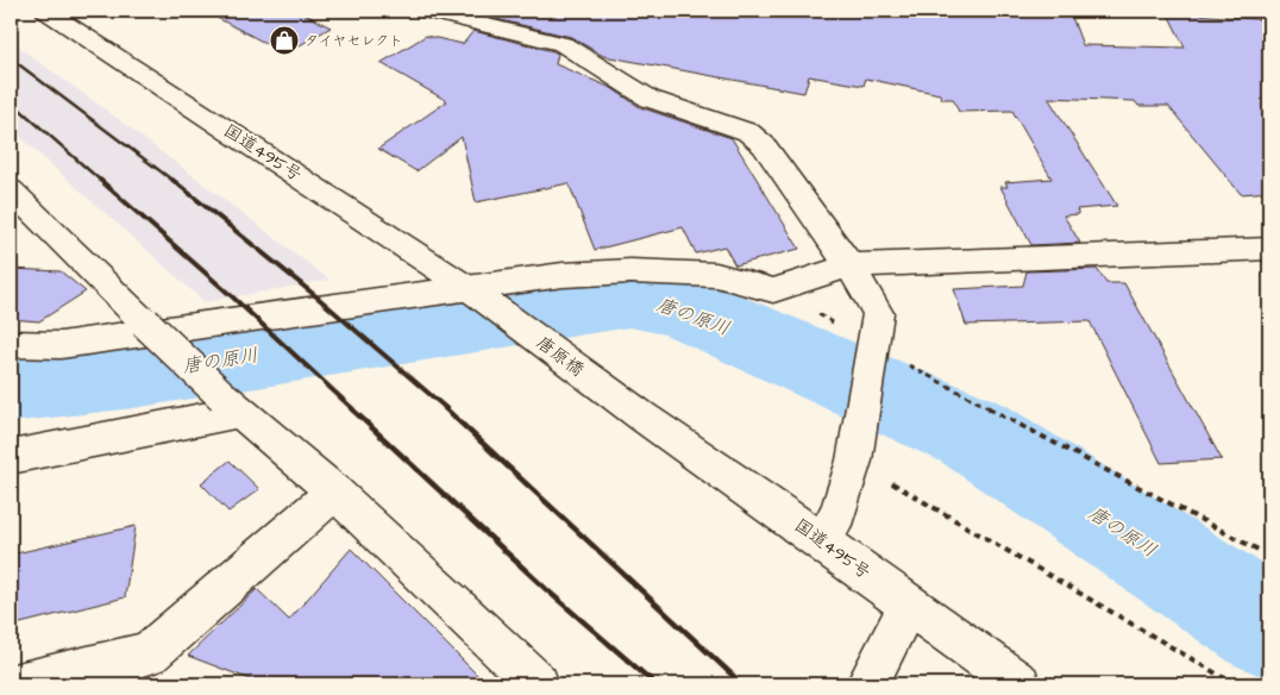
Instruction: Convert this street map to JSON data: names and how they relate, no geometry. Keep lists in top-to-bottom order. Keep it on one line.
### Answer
{"streets":{"main road":["国道495号","唐原橋"]},"crossings":[["国道495号","唐原橋"]],"water":["唐の原川"],"places":{"shop":["タイヤセレクト"]}}
